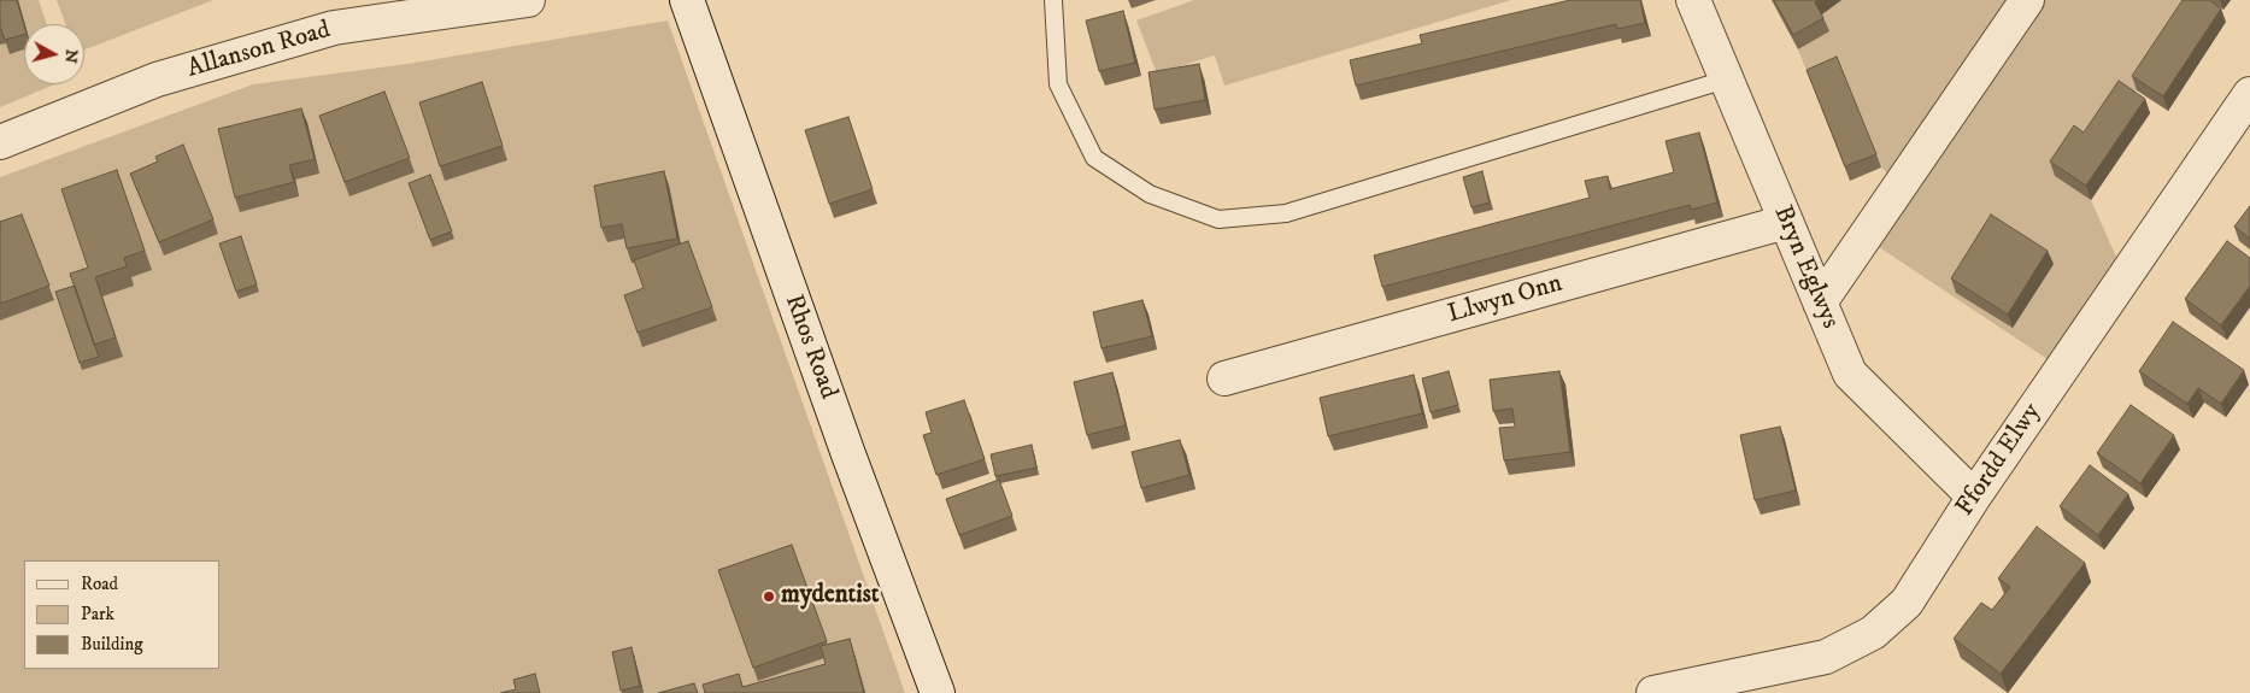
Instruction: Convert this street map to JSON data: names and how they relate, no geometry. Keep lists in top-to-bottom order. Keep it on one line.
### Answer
{"streets":{"street":["Allanson Road","Bryn Eglwys","Llwyn Onn","Rhos Road","Ffordd Elwy"]},"crossings":[["Bryn Eglwys","Llwyn Onn"],["Bryn Eglwys","Ffordd Elwy"]],"places":["mydentist"],"legend":["Road","Park","Building"],"north":"right"}
